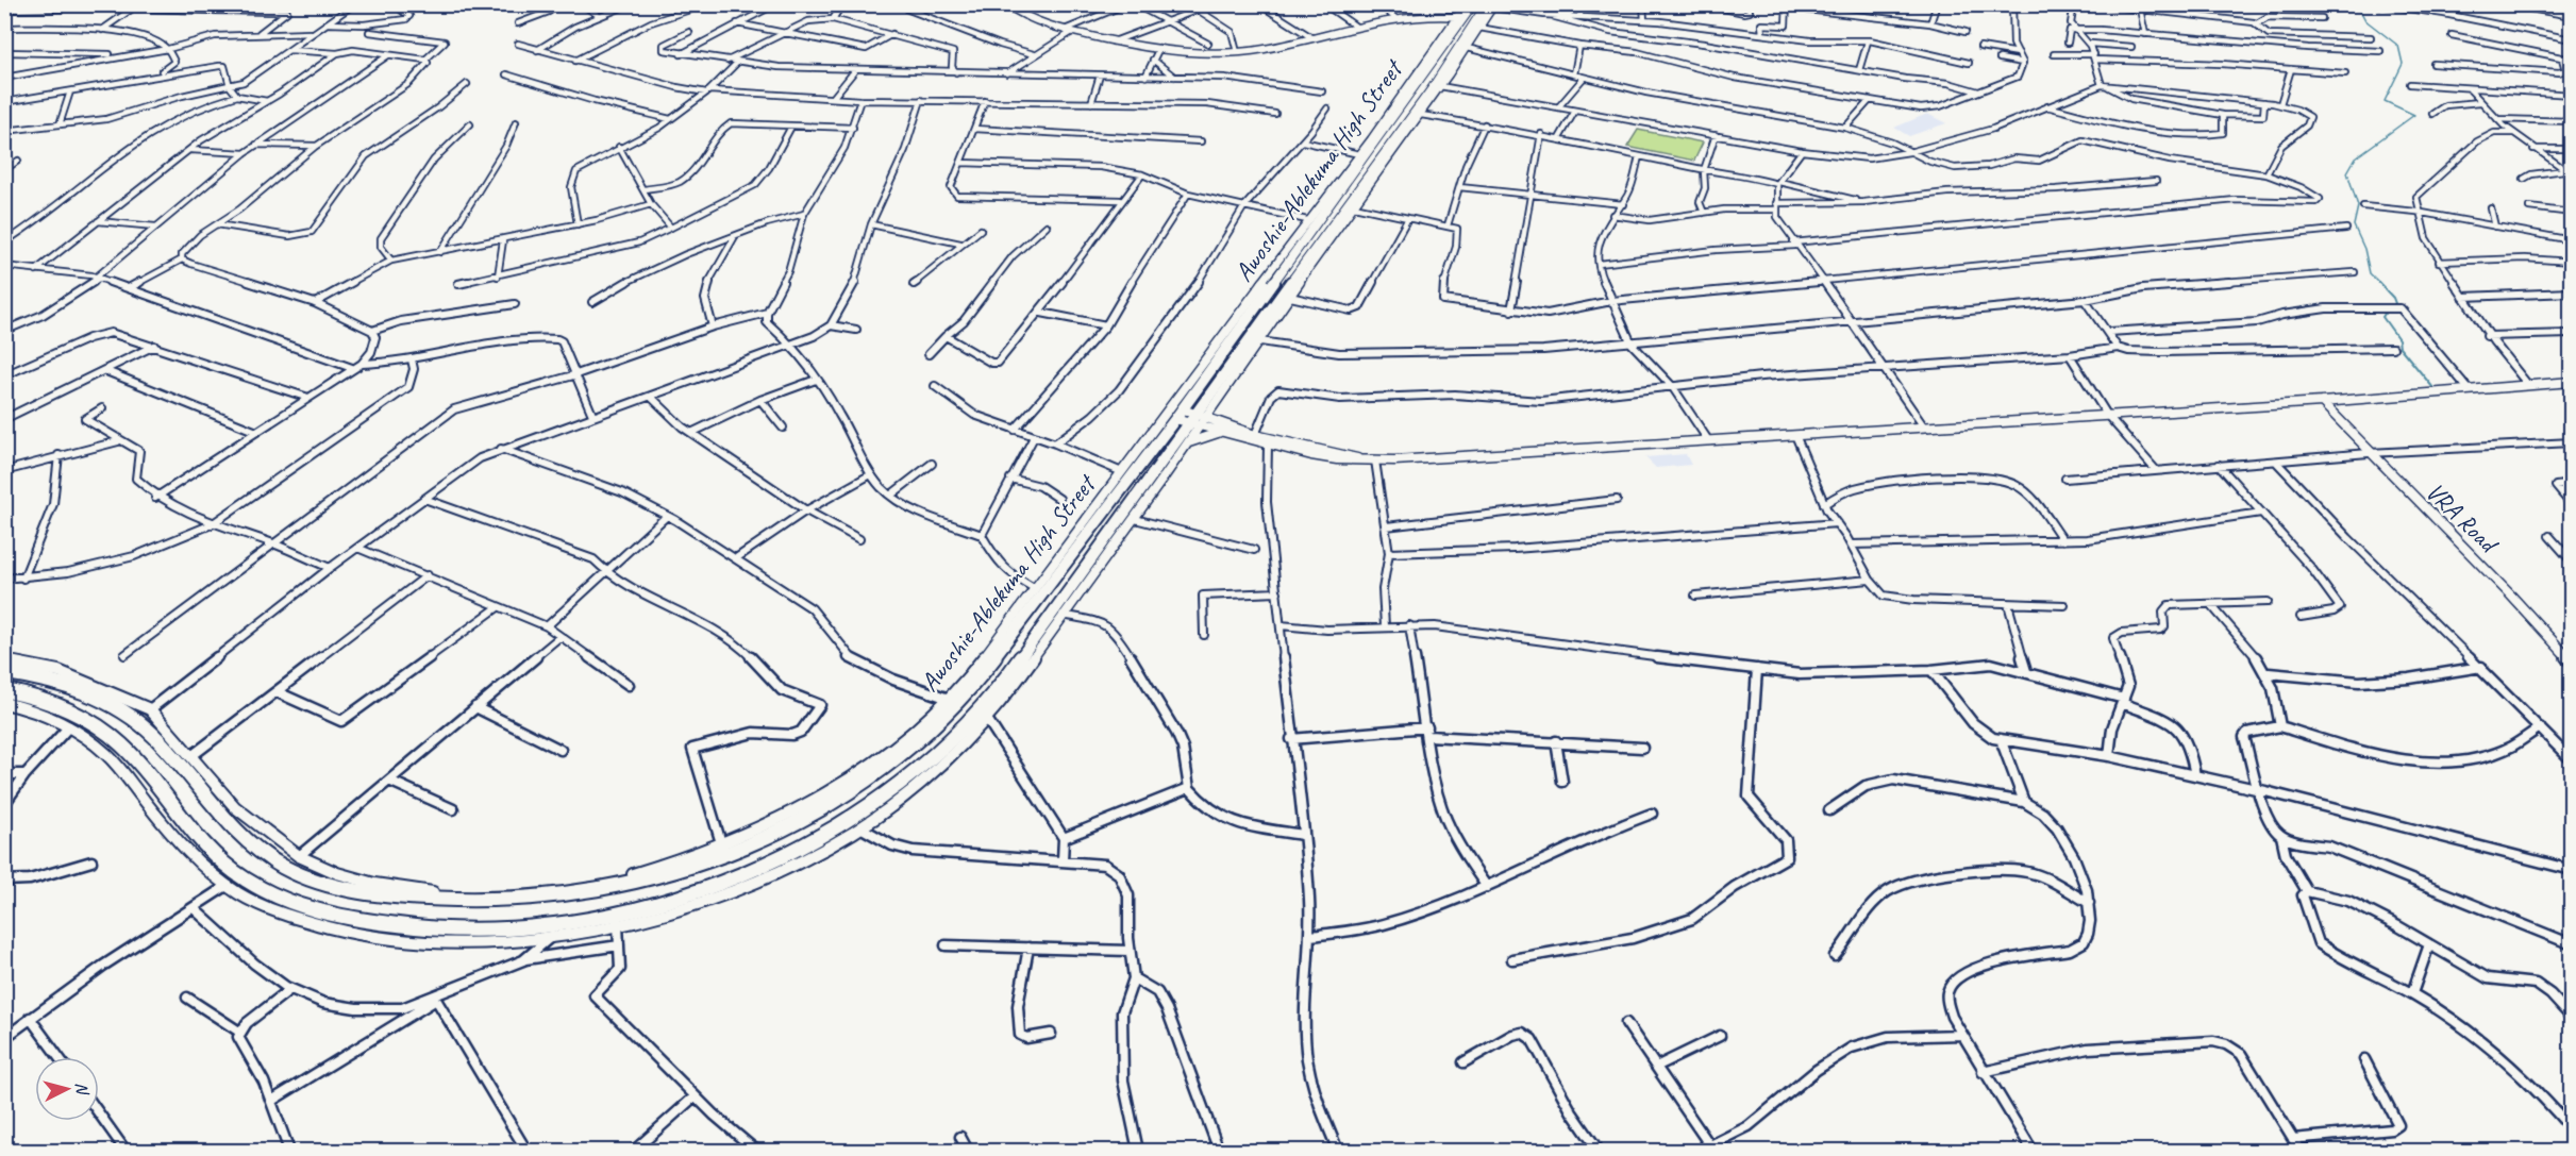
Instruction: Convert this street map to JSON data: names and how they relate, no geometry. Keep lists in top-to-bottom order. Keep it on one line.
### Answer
{"streets":{"main road":["Awoshie-Ablekuma High Street"],"street":["VRA Road"]},"north":"right"}
